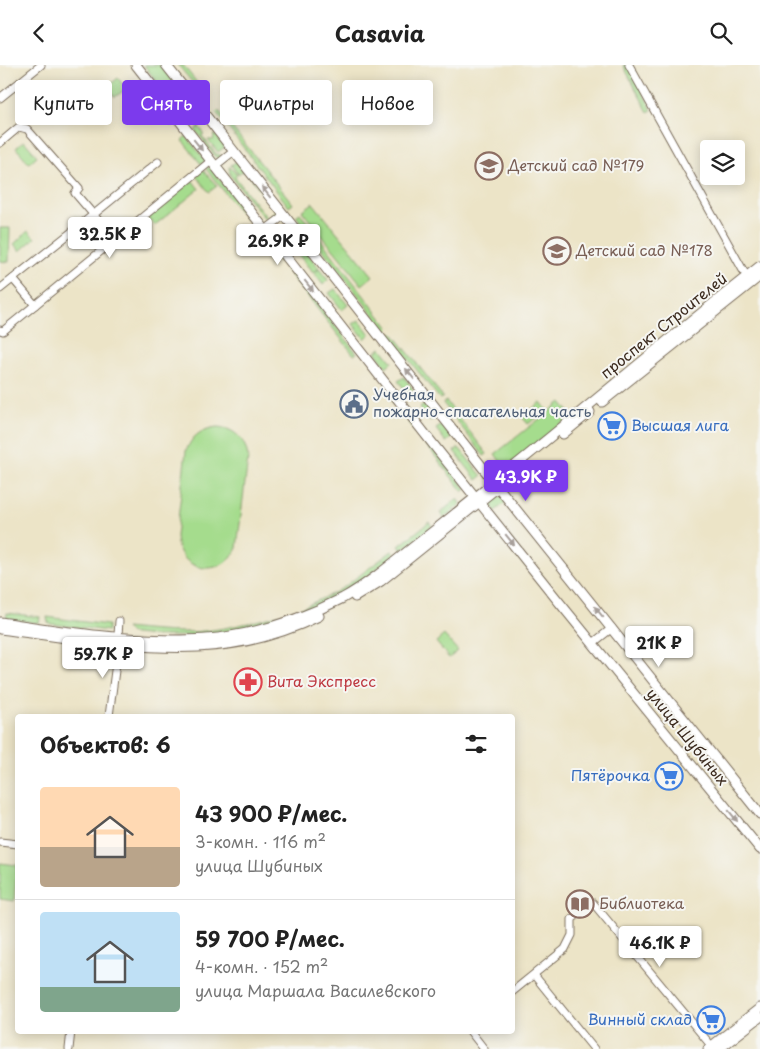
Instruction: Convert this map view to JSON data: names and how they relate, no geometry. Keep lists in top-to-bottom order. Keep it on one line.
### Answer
{"streets":{"main road":["проспект Строителей","улица Шубиных"]},"crossings":[["проспект Строителей","улица Шубиных"]],"places":{"school or university":["Детский сад №179","Детский сад №178"],"public building":["Учебная пожарно-спасательная часть"],"supermarket":["Высшая лига","Пятёрочка","Винный склад"],"pharmacy":["Вита Экспресс"],"library":["Библиотека"]},"page":{"header":"Casavia","chip":["Купить","Снять","Фильтры","Новое"],"price":["32.5K ₽","26.9K ₽","43.9K ₽","21K ₽","59.7K ₽","46.1K ₽"],"heading":"Объектов: 6","list":[{"name":"43 900 ₽/мес.","note":"3-комн. · 116 m² · улица Шубиных"},{"name":"59 700 ₽/мес.","note":"4-комн. · 152 m² · улица Маршала Василевского"}]}}
